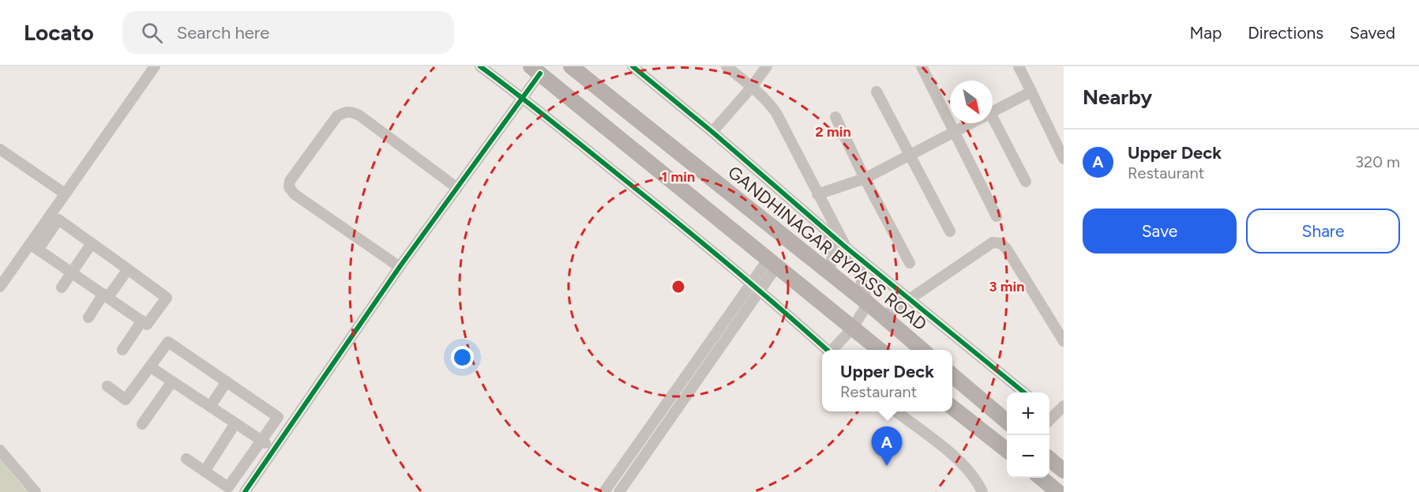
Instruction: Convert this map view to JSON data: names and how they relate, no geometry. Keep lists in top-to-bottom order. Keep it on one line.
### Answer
{"streets":{"main road":["GANDHINAGAR BYPASS ROAD"]},"north":"bottom right","page":{"header":"Locato","search":"Search here","nav":["Map","Directions","Saved"],"heading":"Nearby","list":[{"mark":"A","name":"Upper Deck","note":"Restaurant","value":"320 m"}],"buttons":["Save","Share"],"popup":["Upper Deck","Restaurant"],"map_buttons":["+","−"],"pins":"A"},"rings":["2 min","1 min","3 min"]}
